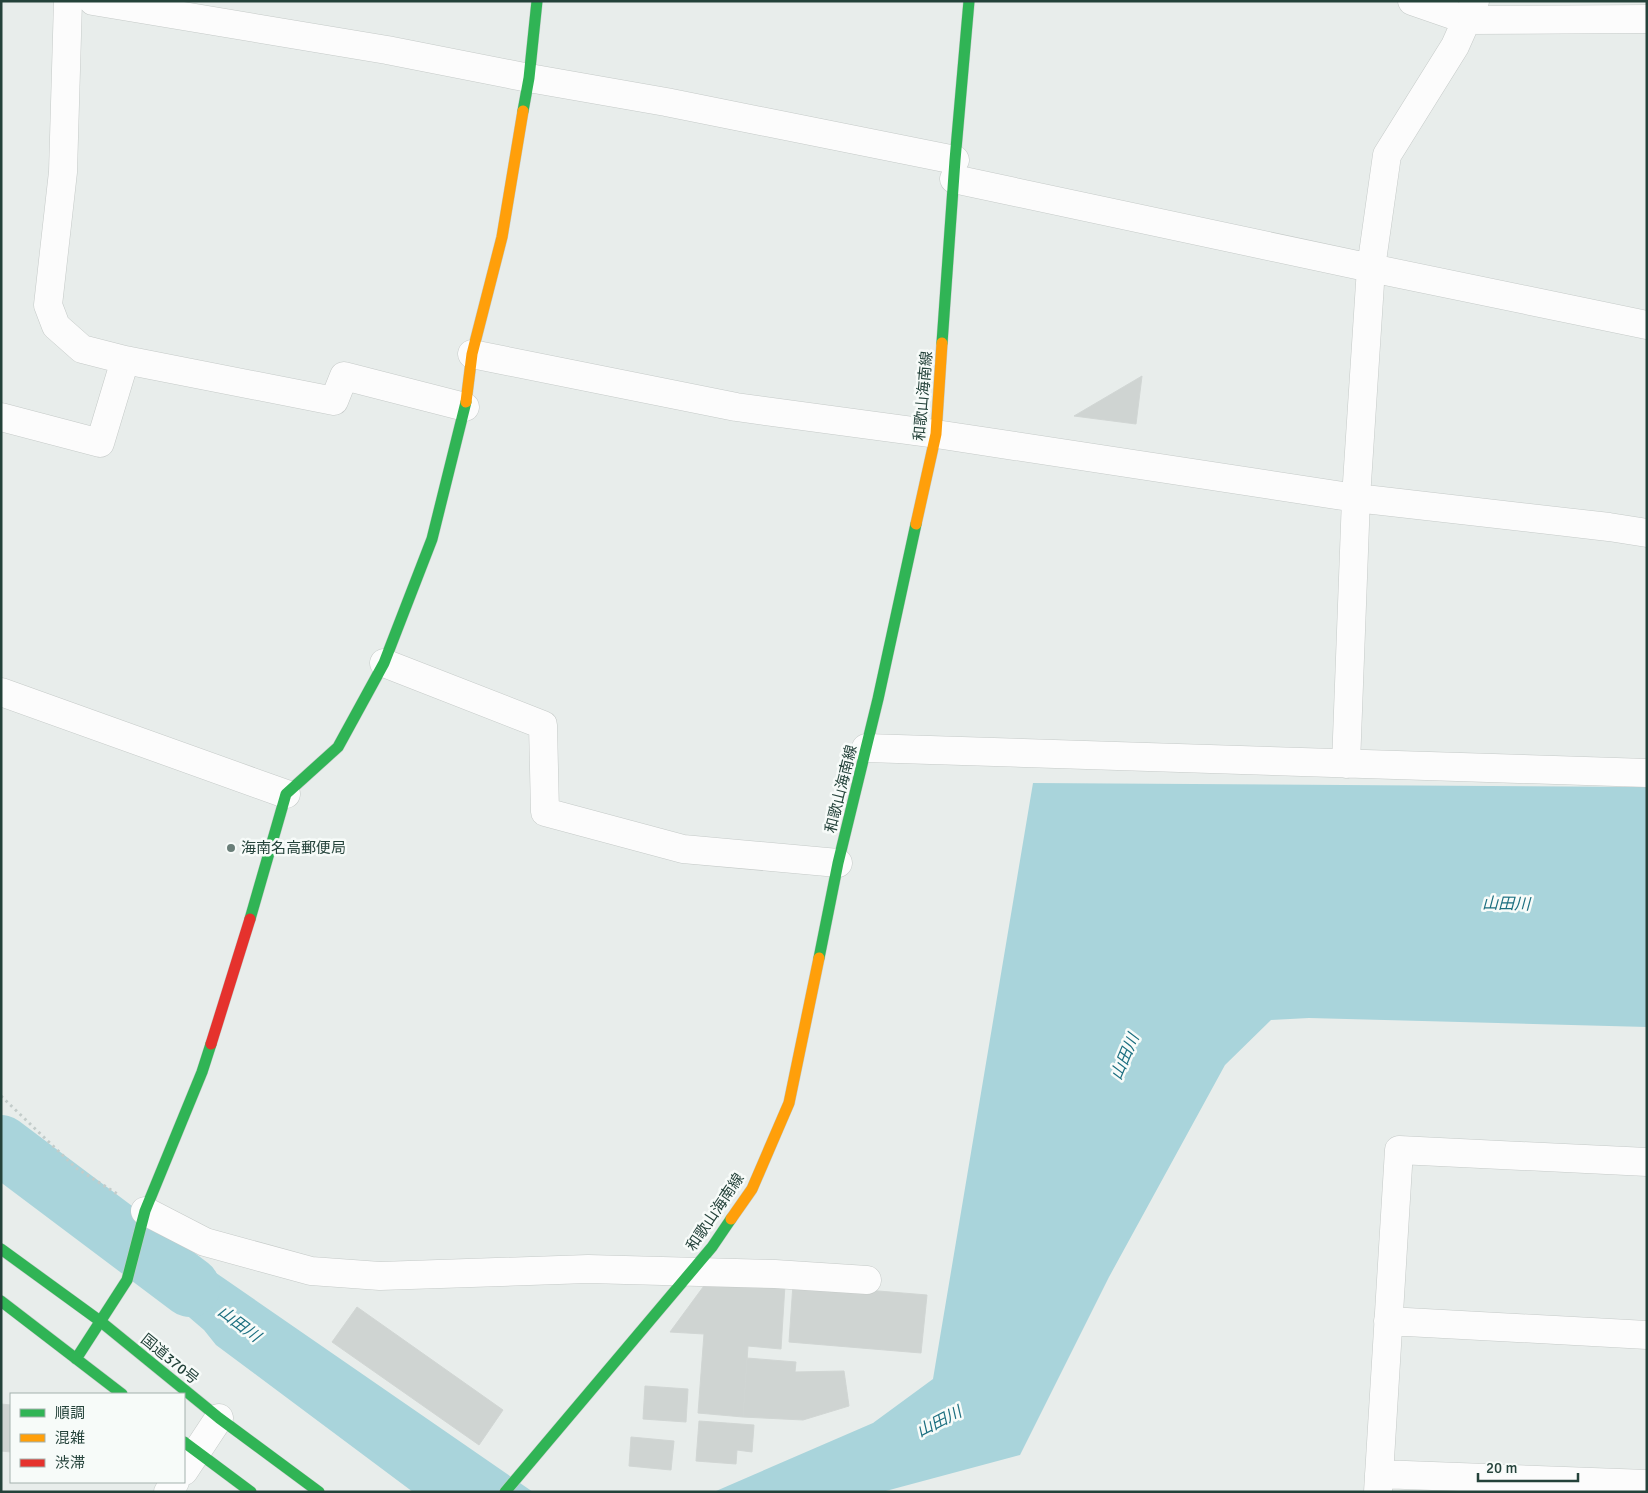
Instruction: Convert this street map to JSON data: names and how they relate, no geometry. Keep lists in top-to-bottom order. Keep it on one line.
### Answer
{"streets":{"main road":["和歌山海南線","国道370号"]},"water":["山田川"],"places":["海南名高郵便局"],"legend":["順調","混雑","渋滞"],"scale_bar":"20 m"}
